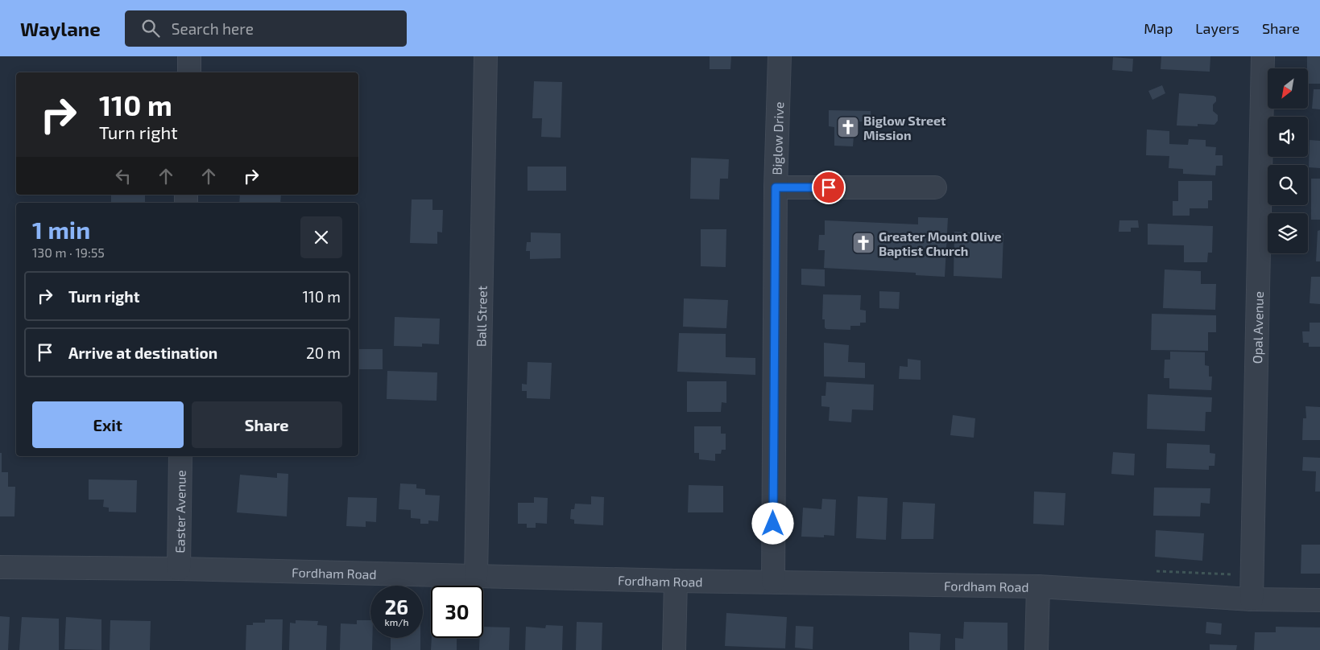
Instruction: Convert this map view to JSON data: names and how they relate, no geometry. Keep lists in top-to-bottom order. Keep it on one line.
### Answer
{"streets":{"street":["Biglow Drive","Ball Street","Opal Avenue","Easter Avenue","Fordham Road"]},"crossings":[["Biglow Drive","Fordham Road"],["Ball Street","Fordham Road"],["Opal Avenue","Fordham Road"],["Easter Avenue","Fordham Road"]],"places":{"church":["Biglow Street Mission","Greater Mount Olive Baptist Church"]},"north":"bottom left","page":{"header":"Waylane","search":"Search here","nav":["Map","Layers","Share"],"turn":["110 m","Turn right"],"heading":["1 min","130 m · 19:55"],"list":[{"name":"Turn right","value":"110 m"},{"name":"Arrive at destination","value":"20 m"}],"buttons":["Exit","Share"],"speed":"26 km/h","limit":"30"}}
